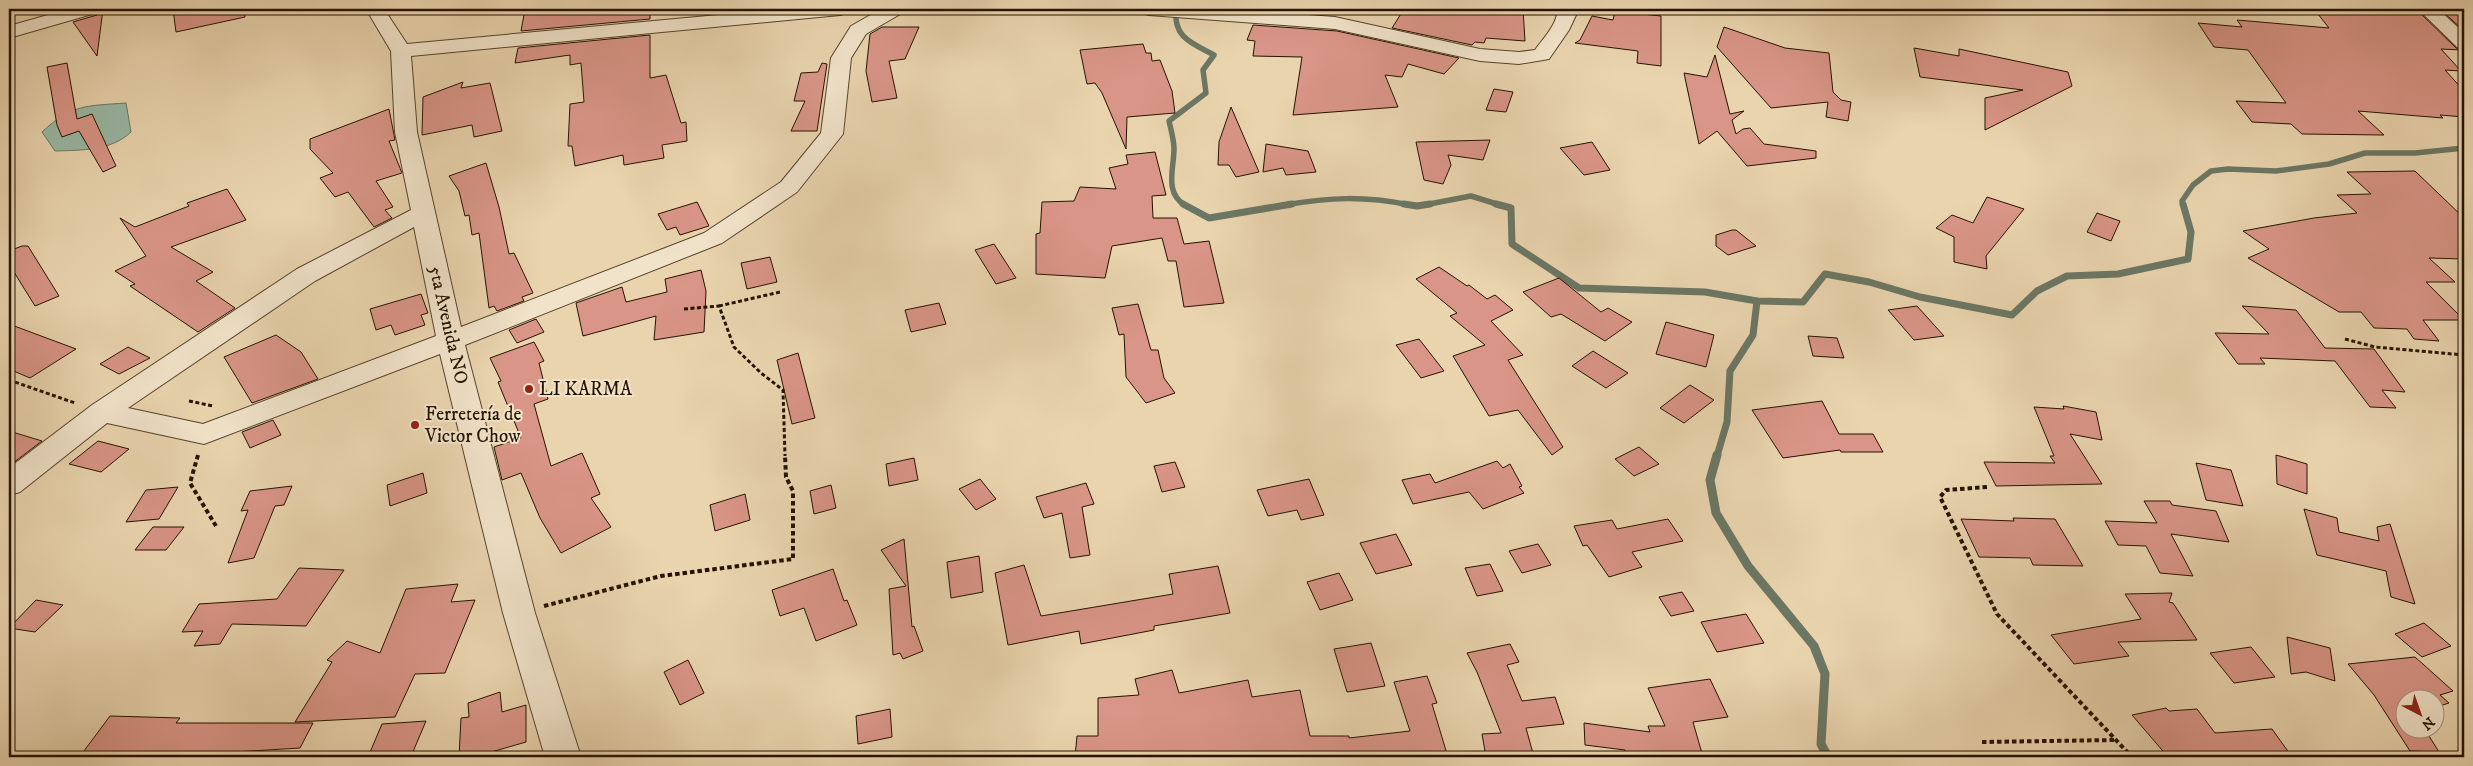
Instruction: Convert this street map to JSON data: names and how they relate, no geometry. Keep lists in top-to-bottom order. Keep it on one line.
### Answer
{"streets":{"street":["5ta Avenida NO"]},"places":["LI KARMA","Ferretería de Victor Chow"],"north":"bottom right"}
